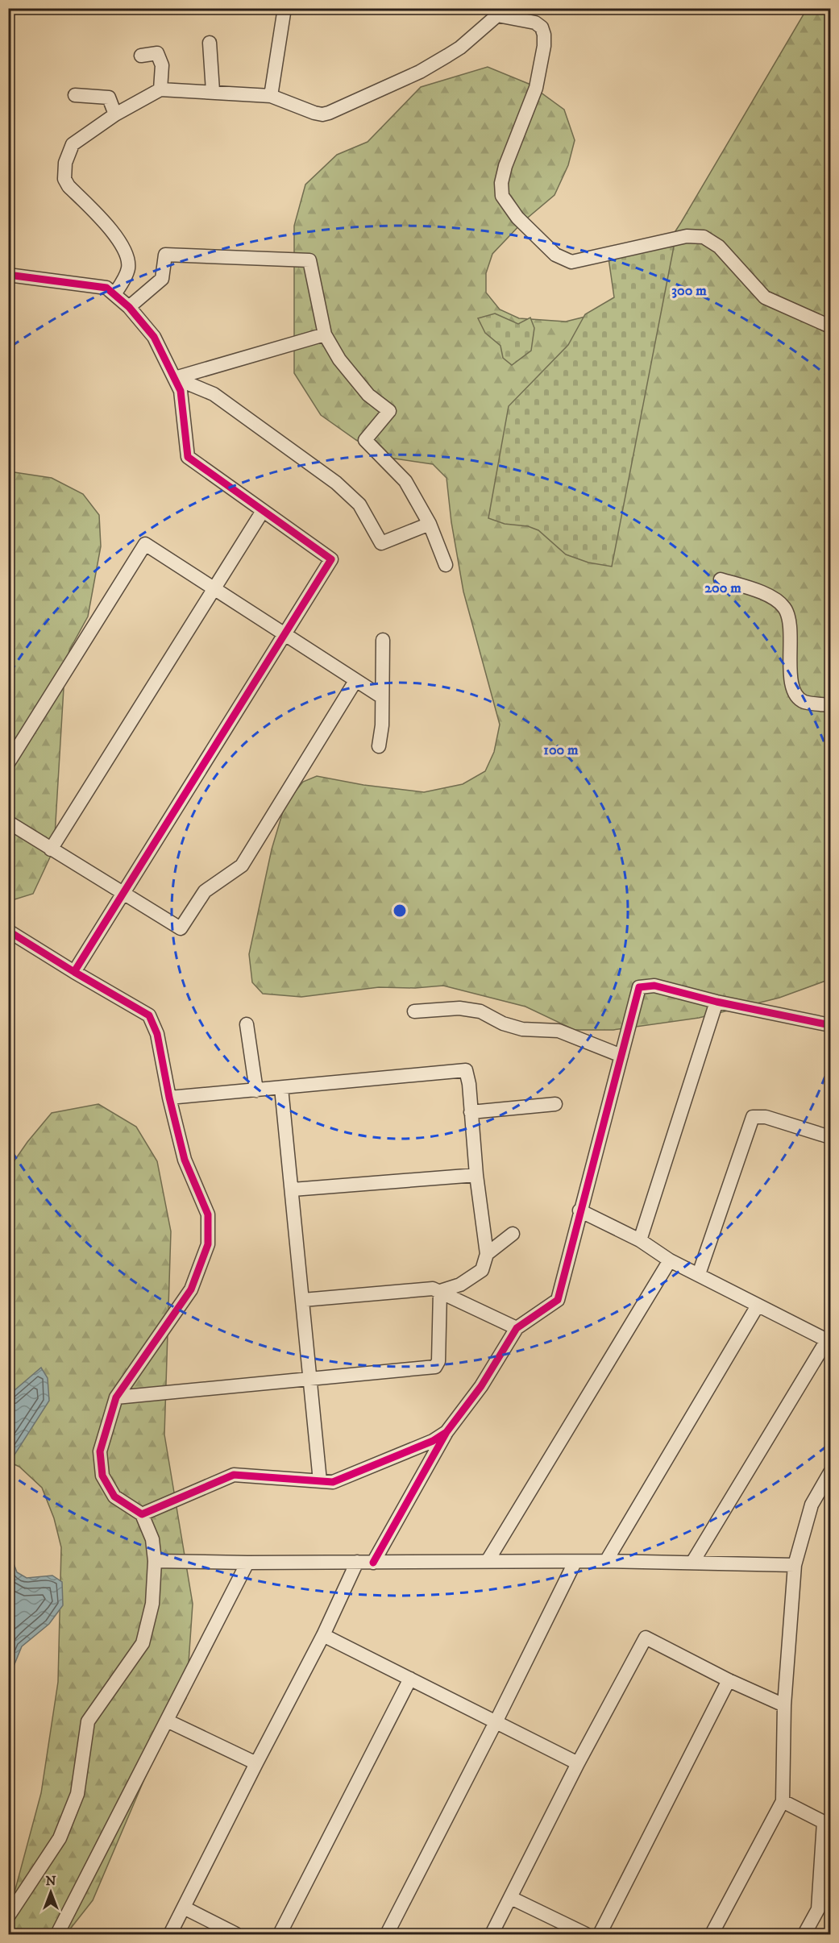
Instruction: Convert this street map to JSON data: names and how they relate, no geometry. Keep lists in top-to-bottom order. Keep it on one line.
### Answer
{"north":"top","rings":["300 m","200 m","100 m"]}
